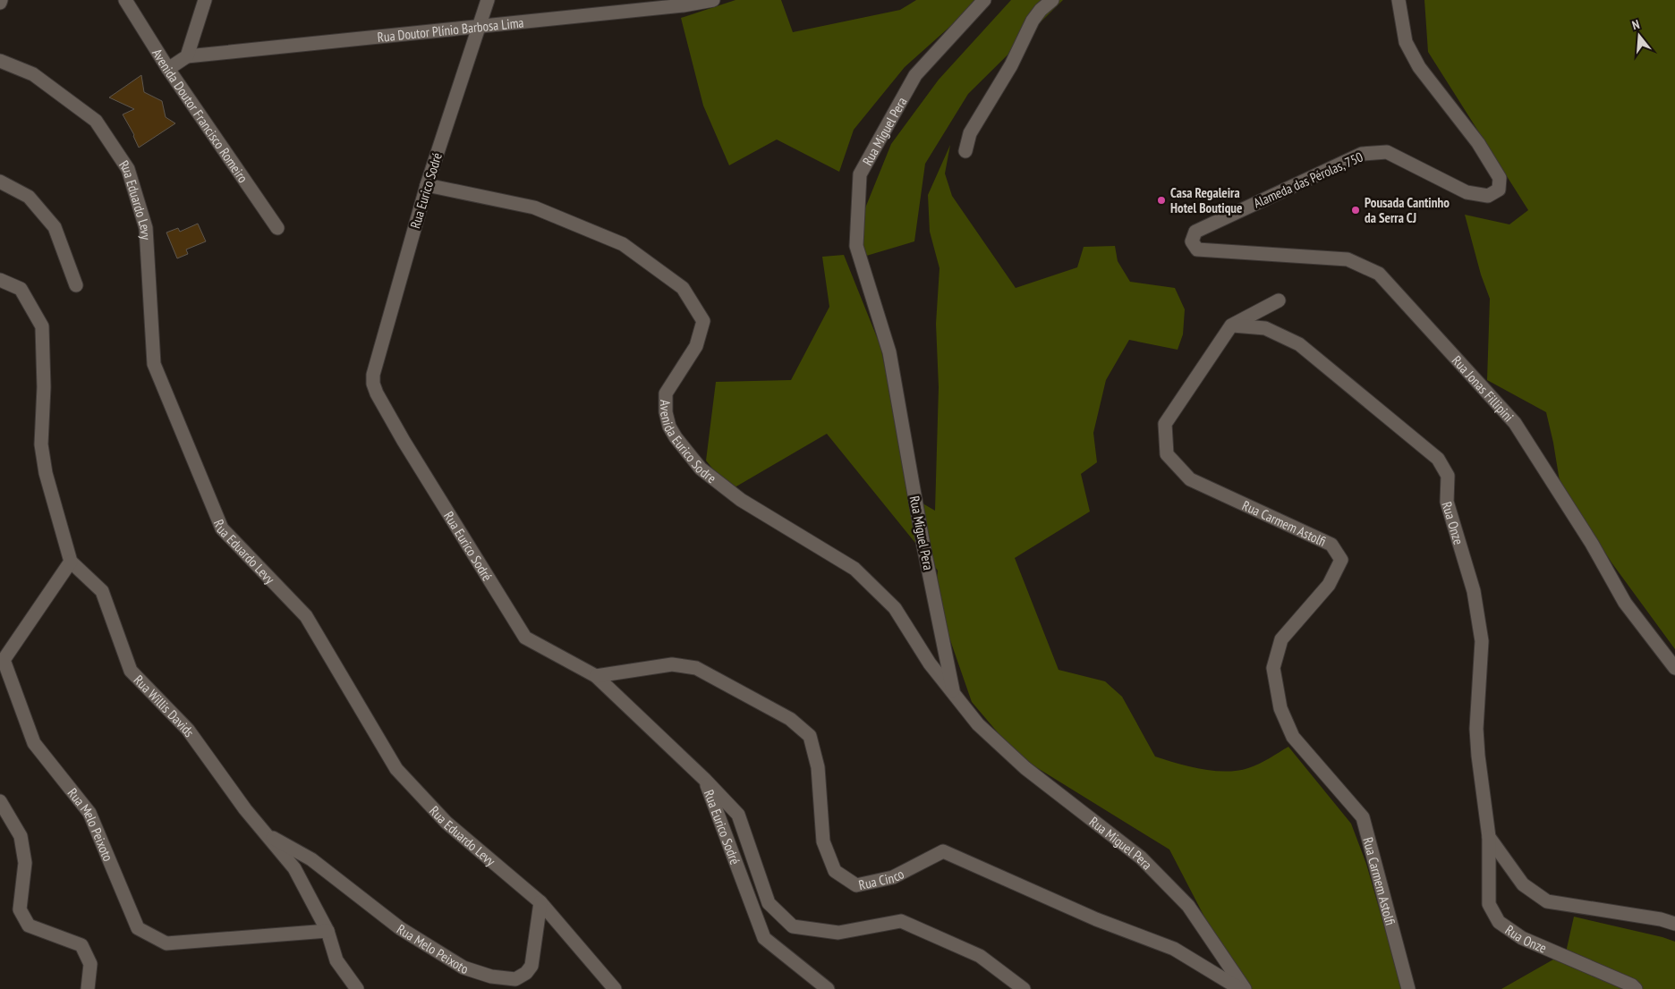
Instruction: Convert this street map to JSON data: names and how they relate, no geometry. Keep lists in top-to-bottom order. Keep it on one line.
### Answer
{"streets":{"street":["Rua Doutor Plínio Barbosa Lima","Avenida Doutor Francisco Romeiro","Rua Miguel Pera","Alameda das Pérolas, 750","Rua Eurico Sodré","Rua Eduardo Levy","Rua Jonas Fillipini","Avenida Eurico Sodre","Rua Carmem Astolfi","Rua Onze","Rua Willis Davids","Rua Melo Peixoto","Rua Cinco"]},"crossings":[["Rua Doutor Plínio Barbosa Lima","Rua Eurico Sodré"],["Rua Miguel Pera","Avenida Eurico Sodre"],["Alameda das Pérolas, 750","Rua Jonas Fillipini"],["Rua Eurico Sodré","Avenida Eurico Sodre"],["Rua Eurico Sodré","Rua Cinco"],["Rua Eduardo Levy","Rua Melo Peixoto"],["Rua Carmem Astolfi","Rua Onze"],["Rua Willis Davids","Rua Melo Peixoto"]],"places":["Casa Regaleira Hotel Boutique","Pousada Cantinho da Serra CJ"],"north":"top"}
